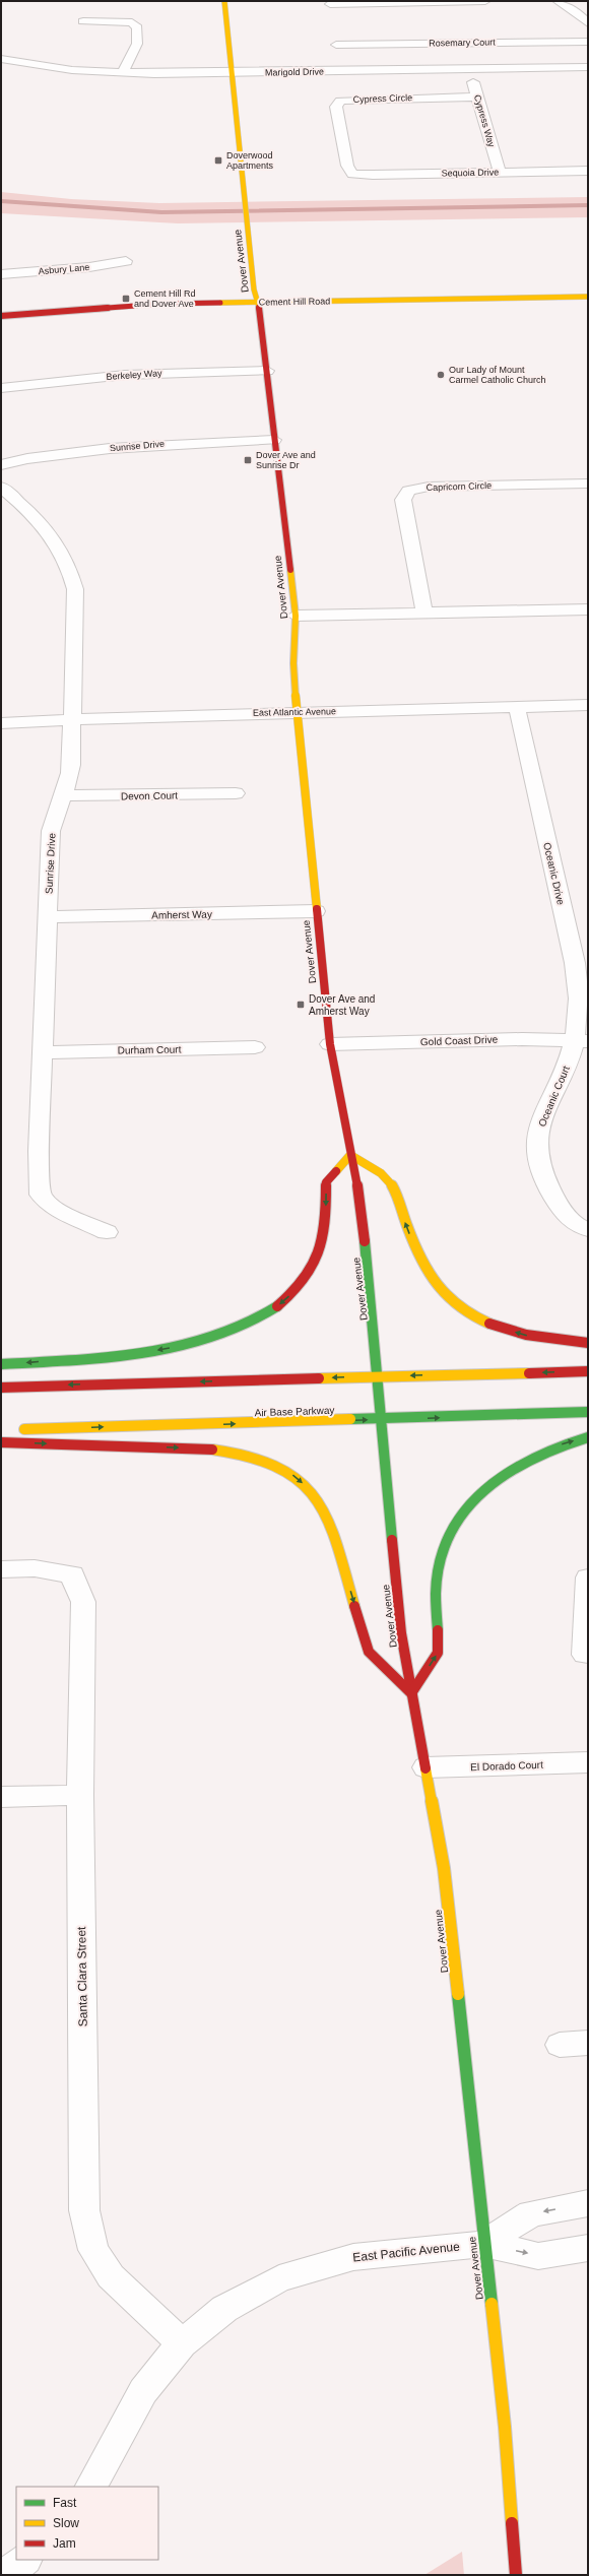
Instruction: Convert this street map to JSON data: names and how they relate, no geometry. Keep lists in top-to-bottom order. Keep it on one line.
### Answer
{"streets":{"main road":["Dover Avenue","Cement Hill Road","Air Base Parkway"],"street":["Rosemary Court","Marigold Drive","Cypress Circle","Cypress Way","Sequoia Drive","Asbury Lane","Berkeley Way","Sunrise Drive","Capricorn Circle","East Atlantic Avenue","Devon Court","Oceanic Drive","Amherst Way","Gold Coast Drive","Durham Court","Oceanic Court","El Dorado Court","Santa Clara Street","East Pacific Avenue"]},"crossings":[["Marigold Drive","Cypress Way"],["Marigold Drive","Dover Avenue"],["Cypress Circle","Cypress Way"],["Cypress Circle","Sequoia Drive"],["Cypress Way","Sequoia Drive"],["Dover Avenue","Cement Hill Road"],["Dover Avenue","Berkeley Way"],["Dover Avenue","Sunrise Drive"],["Dover Avenue","East Atlantic Avenue"],["Dover Avenue","Amherst Way"],["Dover Avenue","Gold Coast Drive"],["Dover Avenue","Air Base Parkway"],["Dover Avenue","El Dorado Court"],["Dover Avenue","East Pacific Avenue"],["Sunrise Drive","East Atlantic Avenue"],["Sunrise Drive","Devon Court"],["Sunrise Drive","Amherst Way"],["Sunrise Drive","Durham Court"],["East Atlantic Avenue","Oceanic Drive"],["Oceanic Drive","Gold Coast Drive"],["Oceanic Drive","Oceanic Court"],["Gold Coast Drive","Oceanic Court"],["Santa Clara Street","East Pacific Avenue"]],"places":{"transit":["Doverwood Apartments","Cement Hill Rd and Dover Ave","Dover Ave and Sunrise Dr","Dover Ave and Amherst Way"],"other":["Our Lady of Mount Carmel Catholic Church"]},"legend":["Fast","Slow","Jam"]}
